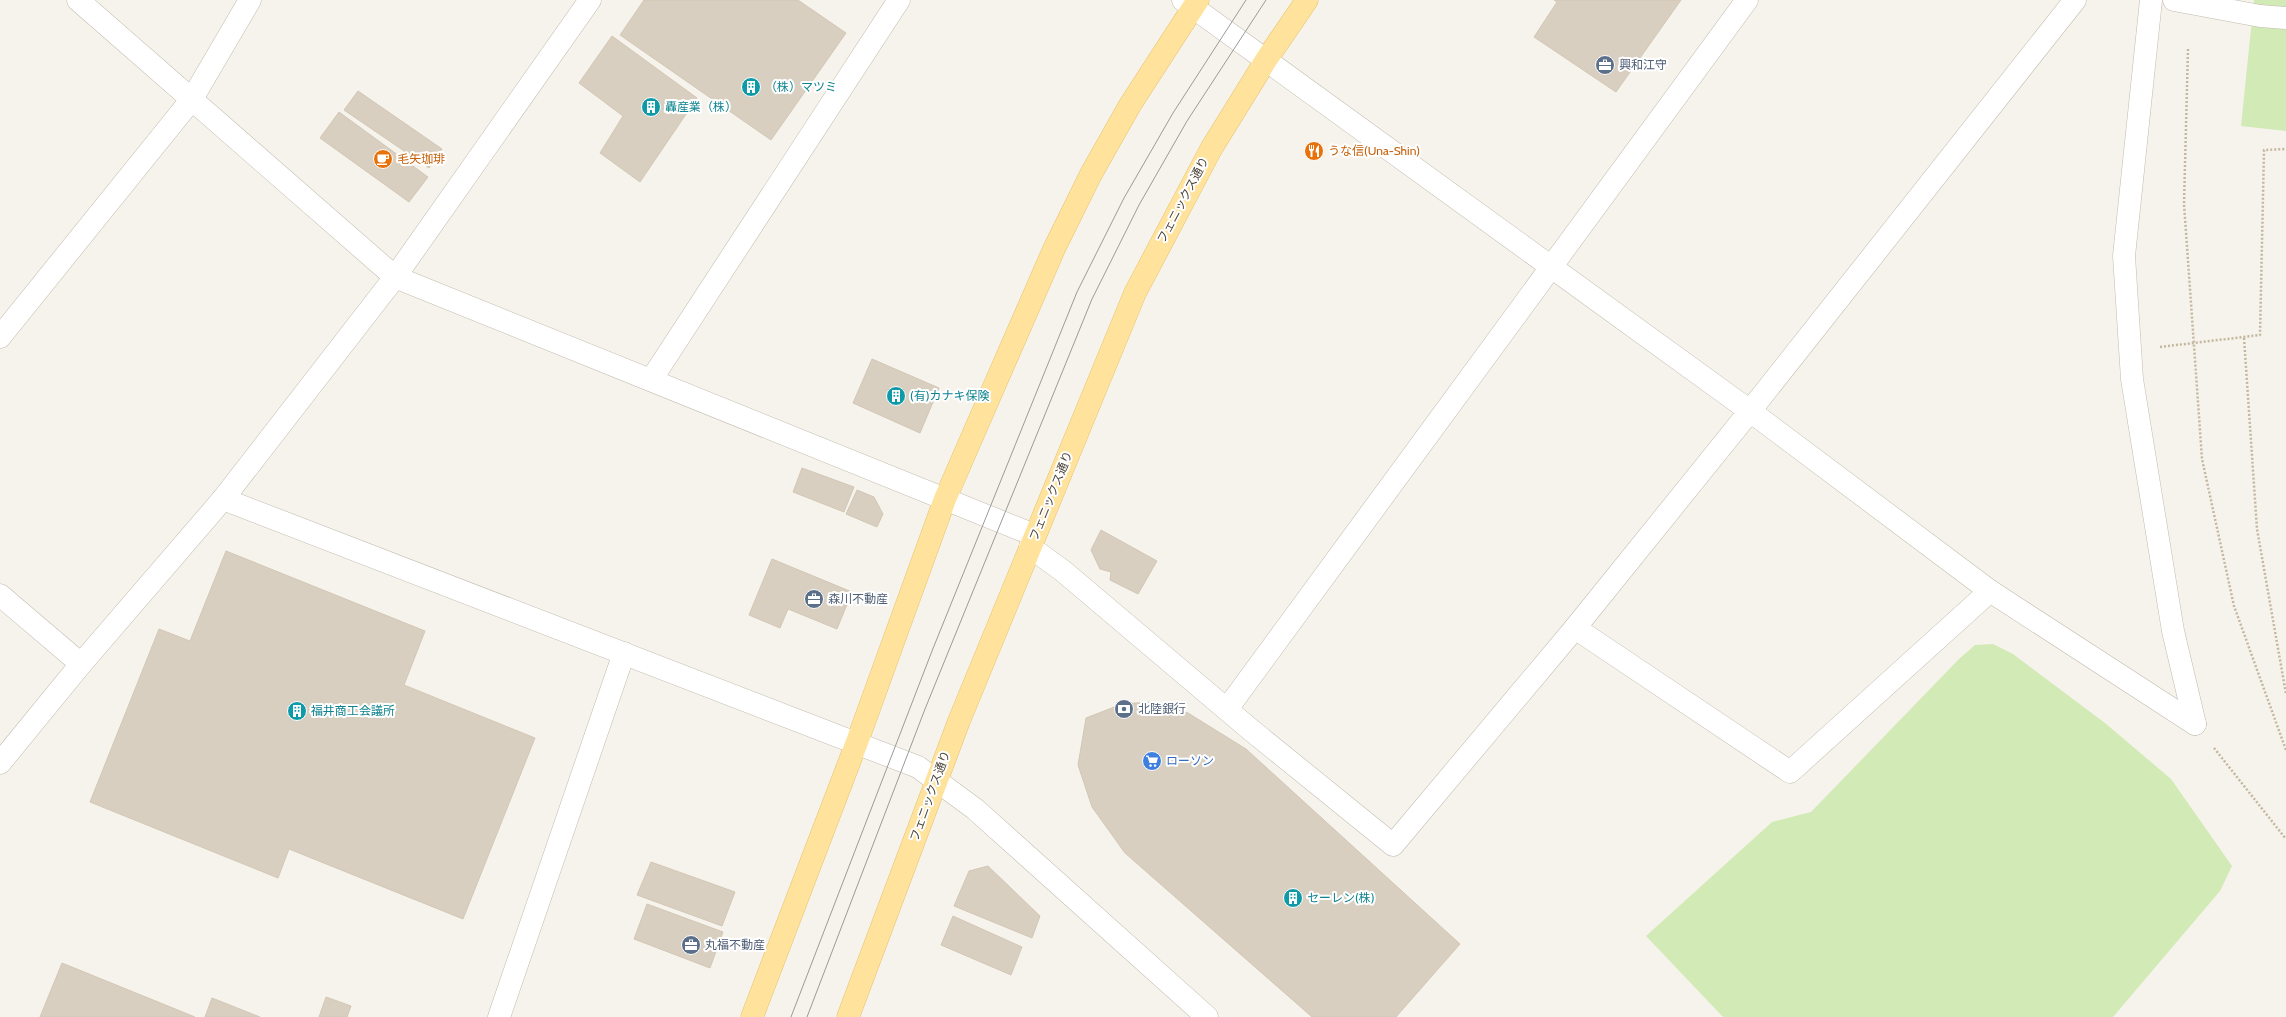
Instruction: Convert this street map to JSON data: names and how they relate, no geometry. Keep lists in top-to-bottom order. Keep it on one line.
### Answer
{"streets":{"main road":["フェニックス通り"]},"places":{"office":["興和江守","森川不動産","丸福不動産"],"building":["（株）マツミ","轟産業（株）","(有)カナキ保険","福井商工会議所","セーレン(株)"],"restaurant":["うな信(Una-Shin)"],"cafe":["毛矢珈琲"],"bank":["北陸銀行"],"supermarket":["ローソン"]}}
